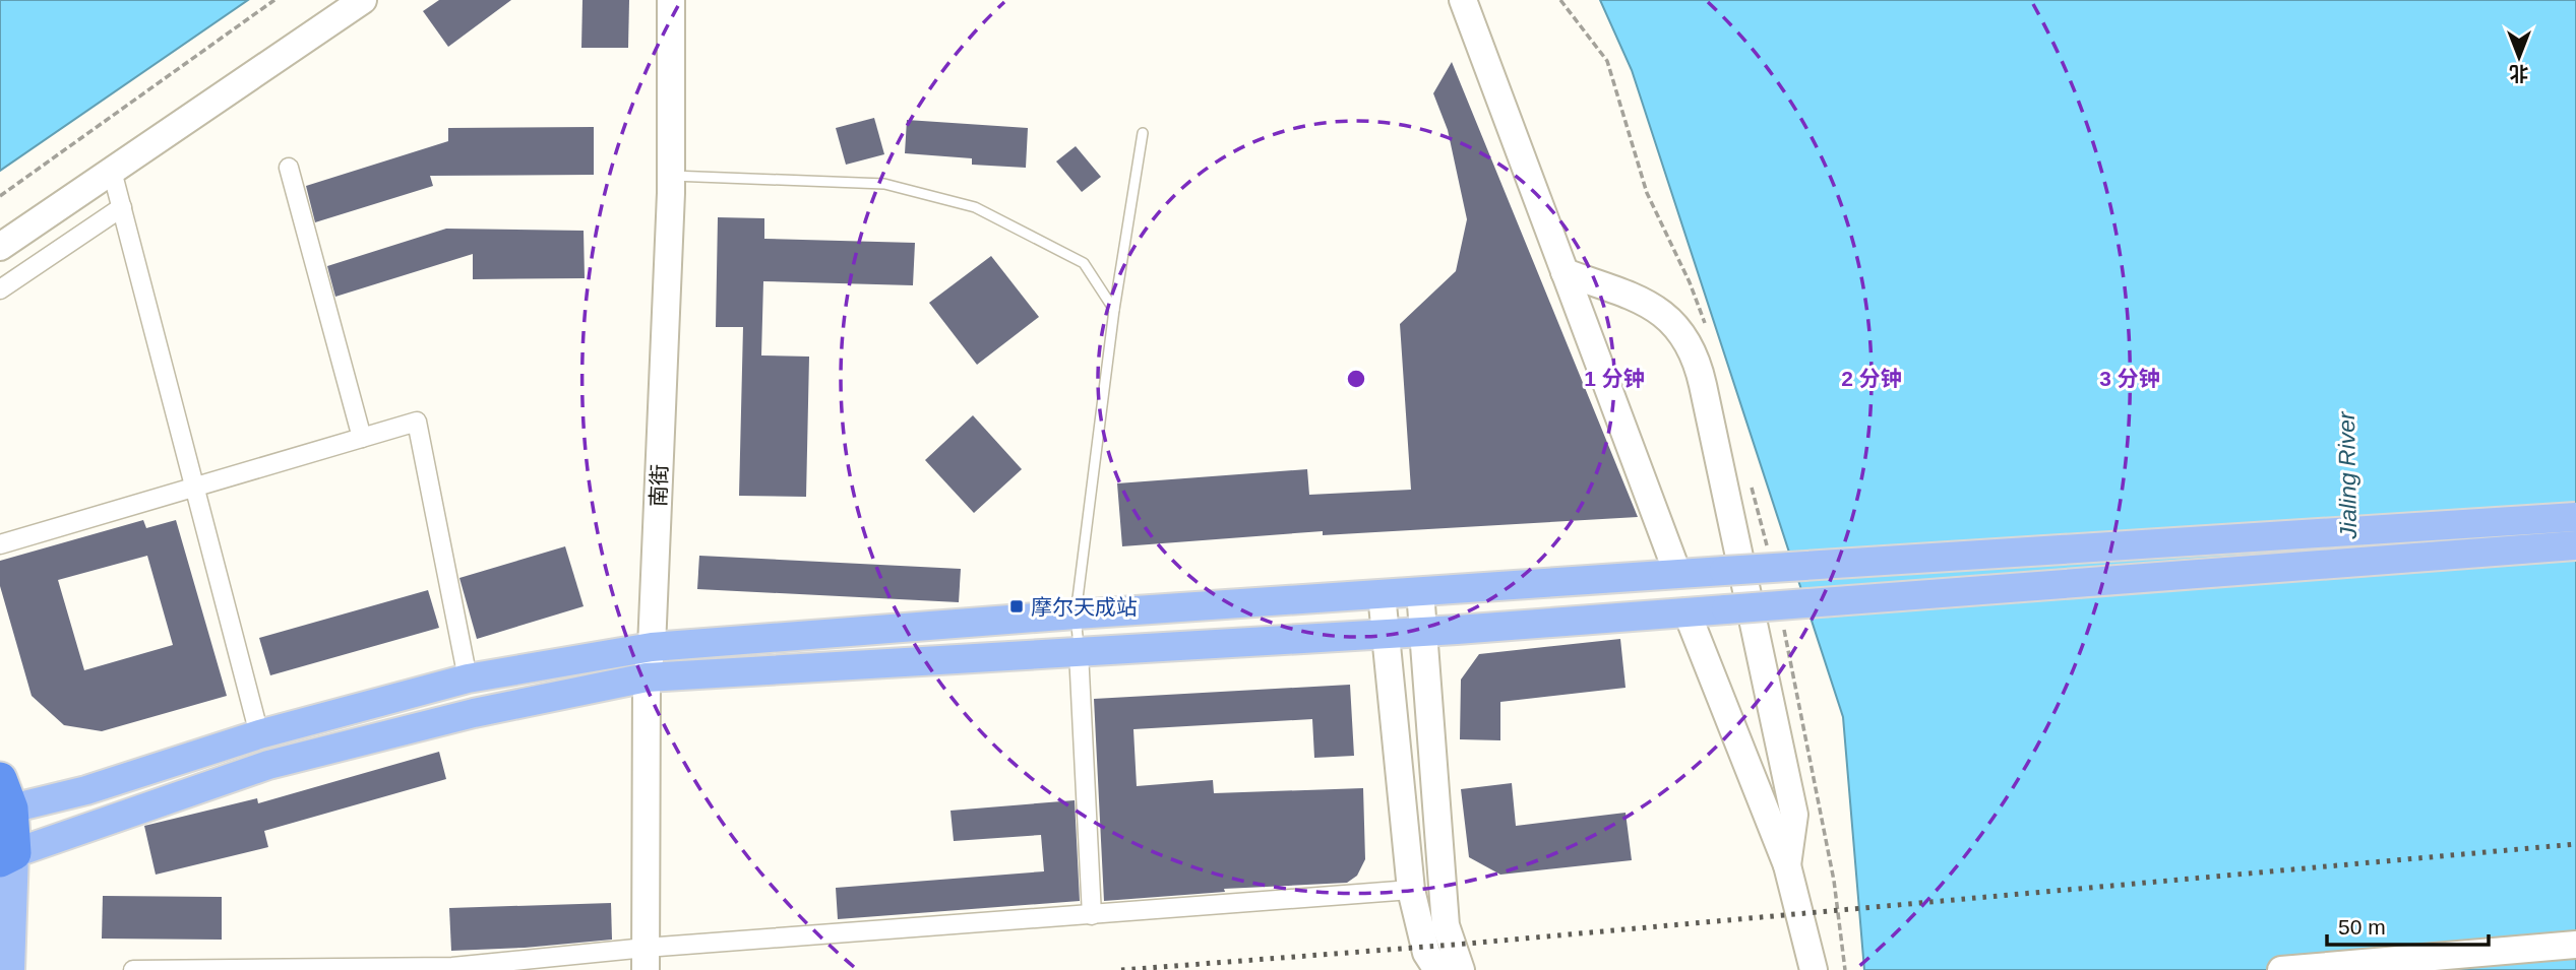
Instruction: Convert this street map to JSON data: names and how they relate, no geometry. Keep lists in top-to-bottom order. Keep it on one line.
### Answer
{"streets":{"street":["南街"]},"water":["Jialing River"],"places":{"transit":["摩尔天成站"]},"scale_bar":"50 m","north":"bottom","rings":["1 分钟","2 分钟","3 分钟"]}
